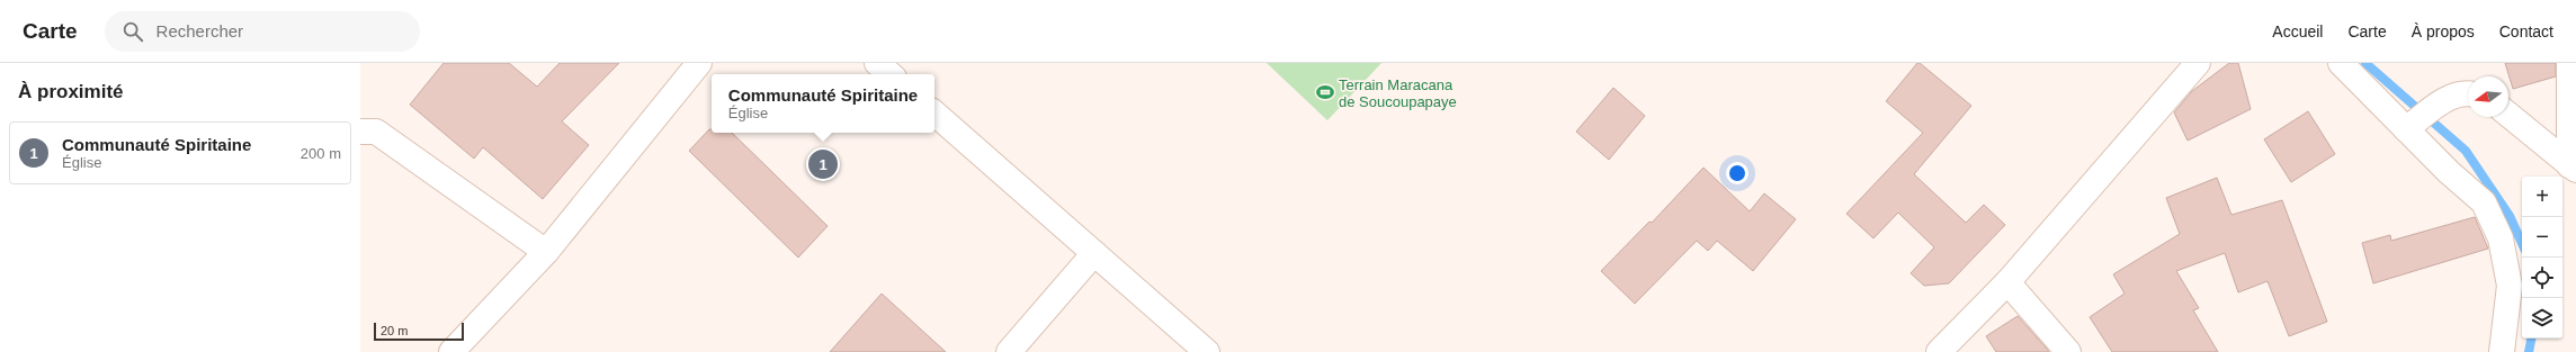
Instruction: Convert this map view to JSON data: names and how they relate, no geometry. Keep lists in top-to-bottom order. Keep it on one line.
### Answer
{"places":{"sports":["Terrain Maracana de Soucoupapaye"]},"scale_bar":"20 m","north":"left","page":{"header":"Carte","search":"Rechercher","nav":["Accueil","Carte","À propos","Contact"],"heading":"À proximité","popup":["Communauté Spiritaine","Église"],"list":[{"mark":"1","name":"Communauté Spiritaine","note":"Église","value":"200 m"}],"pins":"1","map_buttons":["+","−"],"scale":"20 m"}}
